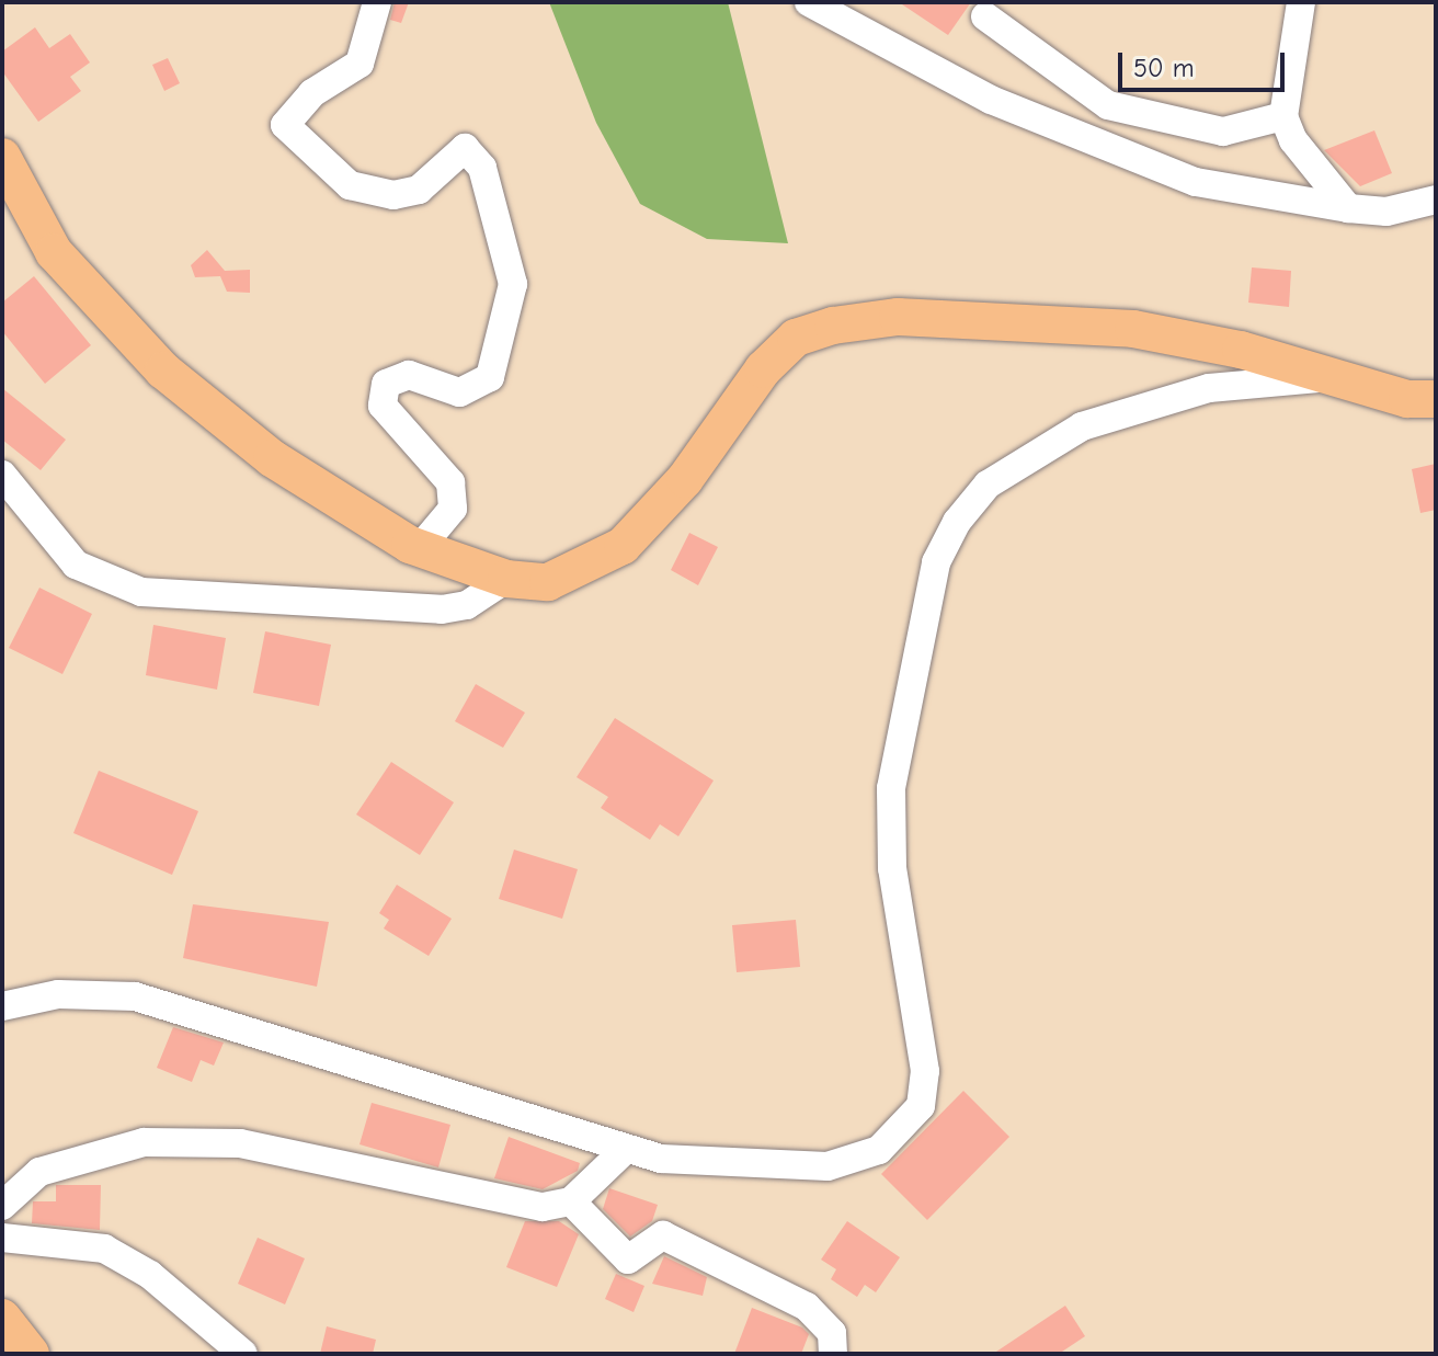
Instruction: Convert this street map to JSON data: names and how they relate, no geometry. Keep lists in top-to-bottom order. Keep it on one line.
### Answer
{"scale_bar":"50 m"}
